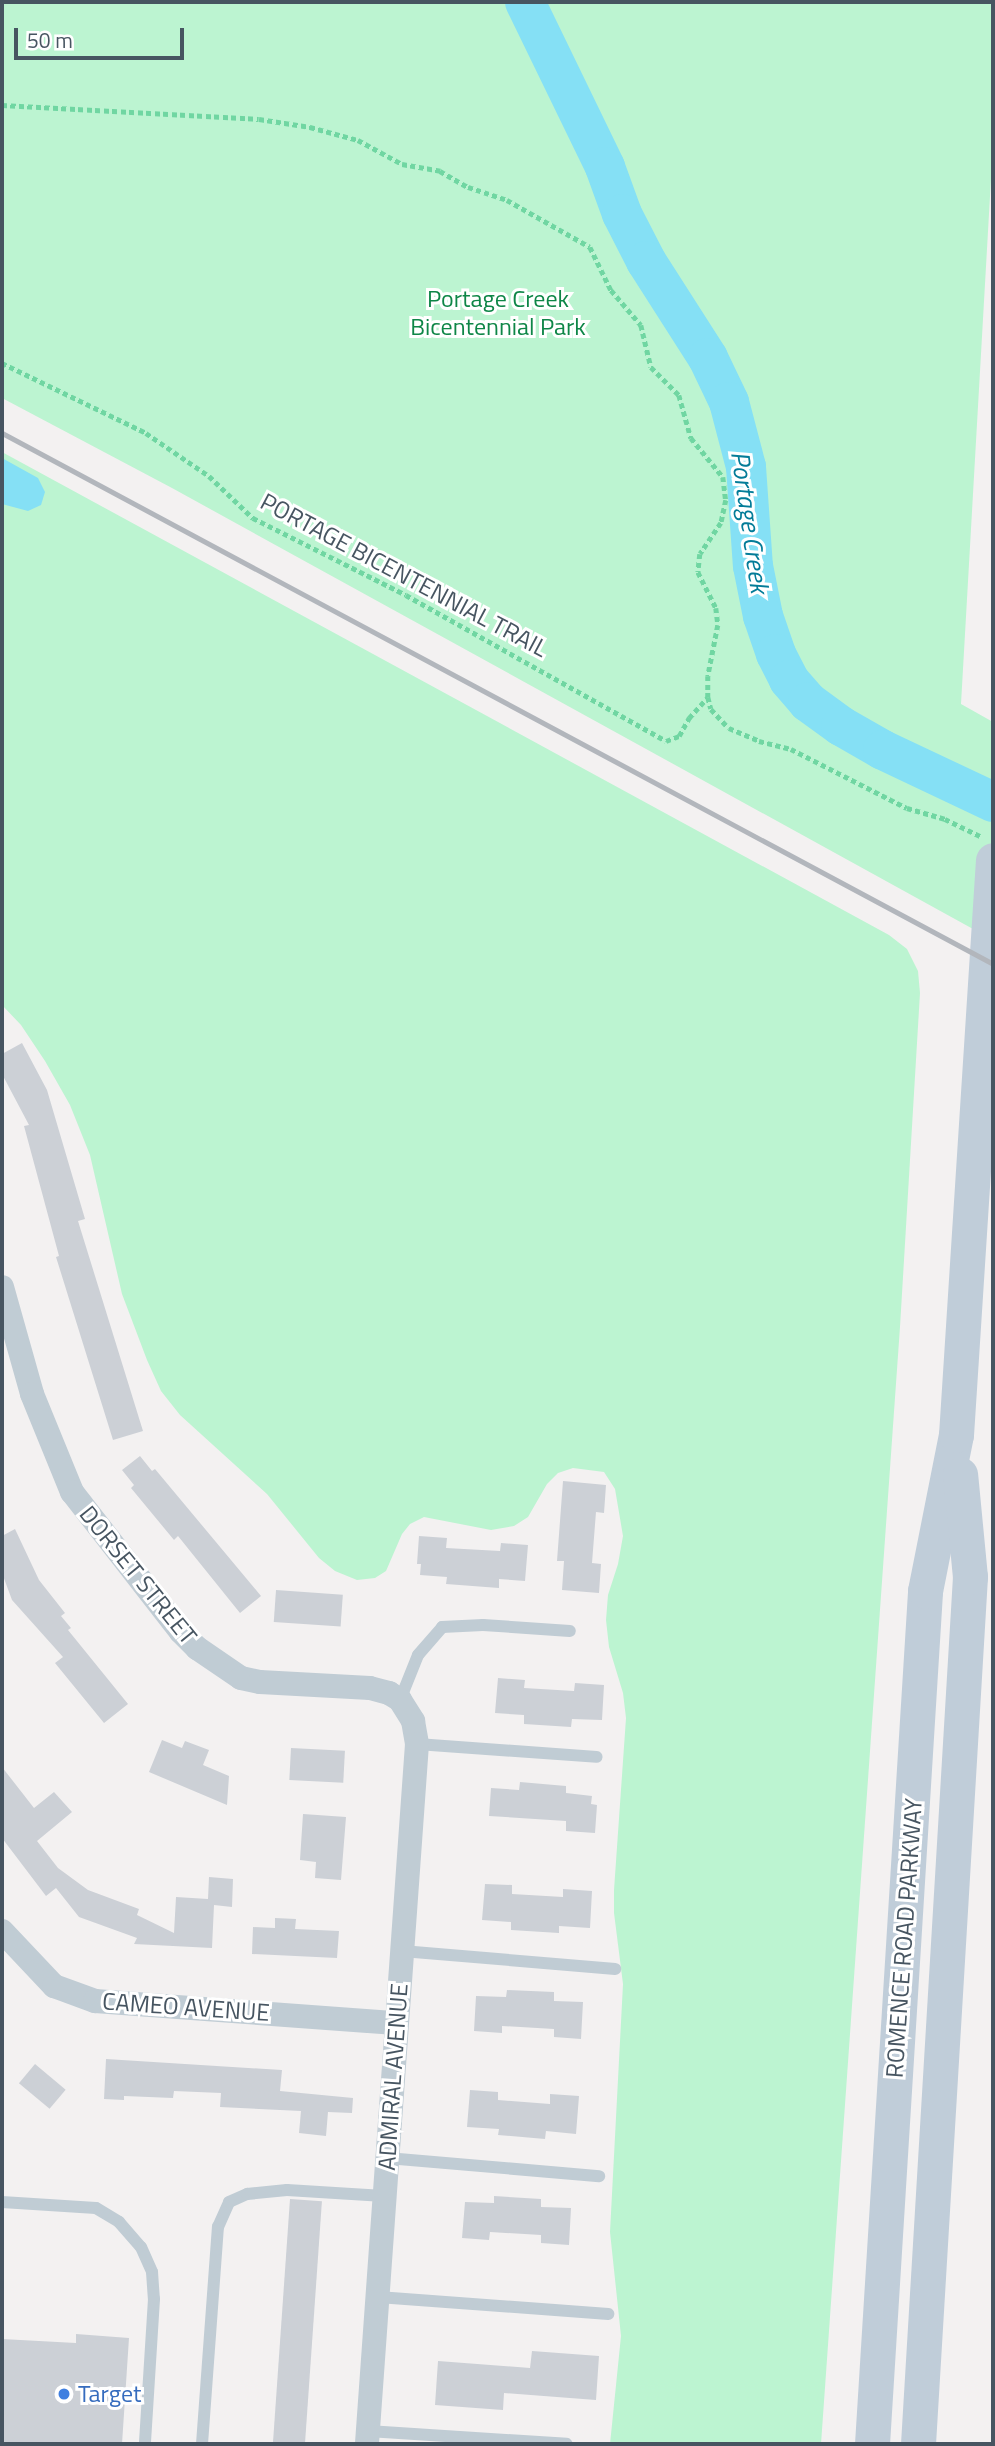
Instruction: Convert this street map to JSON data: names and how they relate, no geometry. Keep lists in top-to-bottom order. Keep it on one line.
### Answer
{"streets":{"street":["DORSET STREET","ROMENCE ROAD PARKWAY","CAMEO AVENUE","ADMIRAL AVENUE"],"path":["PORTAGE BICENTENNIAL TRAIL"]},"crossings":[["DORSET STREET","ADMIRAL AVENUE"],["CAMEO AVENUE","ADMIRAL AVENUE"]],"water":["Portage Creek"],"parks":["Portage Creek Bicentennial Park"],"places":["Target"],"scale_bar":"50 m"}
